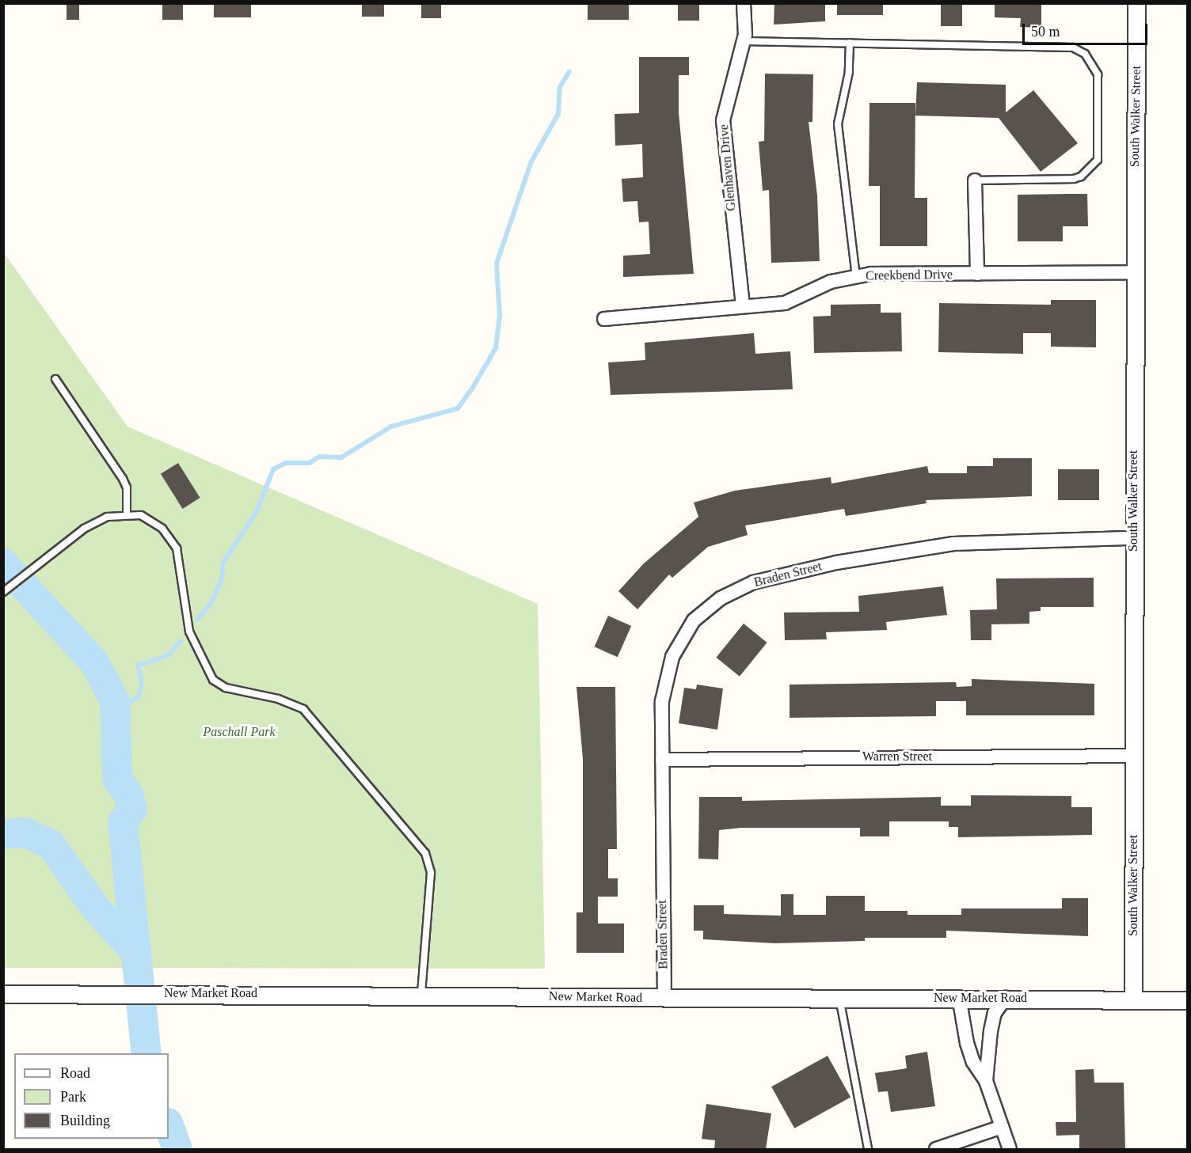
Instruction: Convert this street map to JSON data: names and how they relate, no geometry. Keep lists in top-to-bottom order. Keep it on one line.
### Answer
{"streets":{"street":["South Walker Street","Glenhaven Drive","Creekbend Drive","Braden Street","Warren Street","New Market Road"]},"crossings":[["South Walker Street","Creekbend Drive"],["South Walker Street","Braden Street"],["South Walker Street","Warren Street"],["South Walker Street","New Market Road"],["Glenhaven Drive","Creekbend Drive"],["Braden Street","Warren Street"],["Braden Street","New Market Road"]],"parks":["Paschall Park"],"legend":["Road","Park","Building"],"scale_bar":"50 m"}
